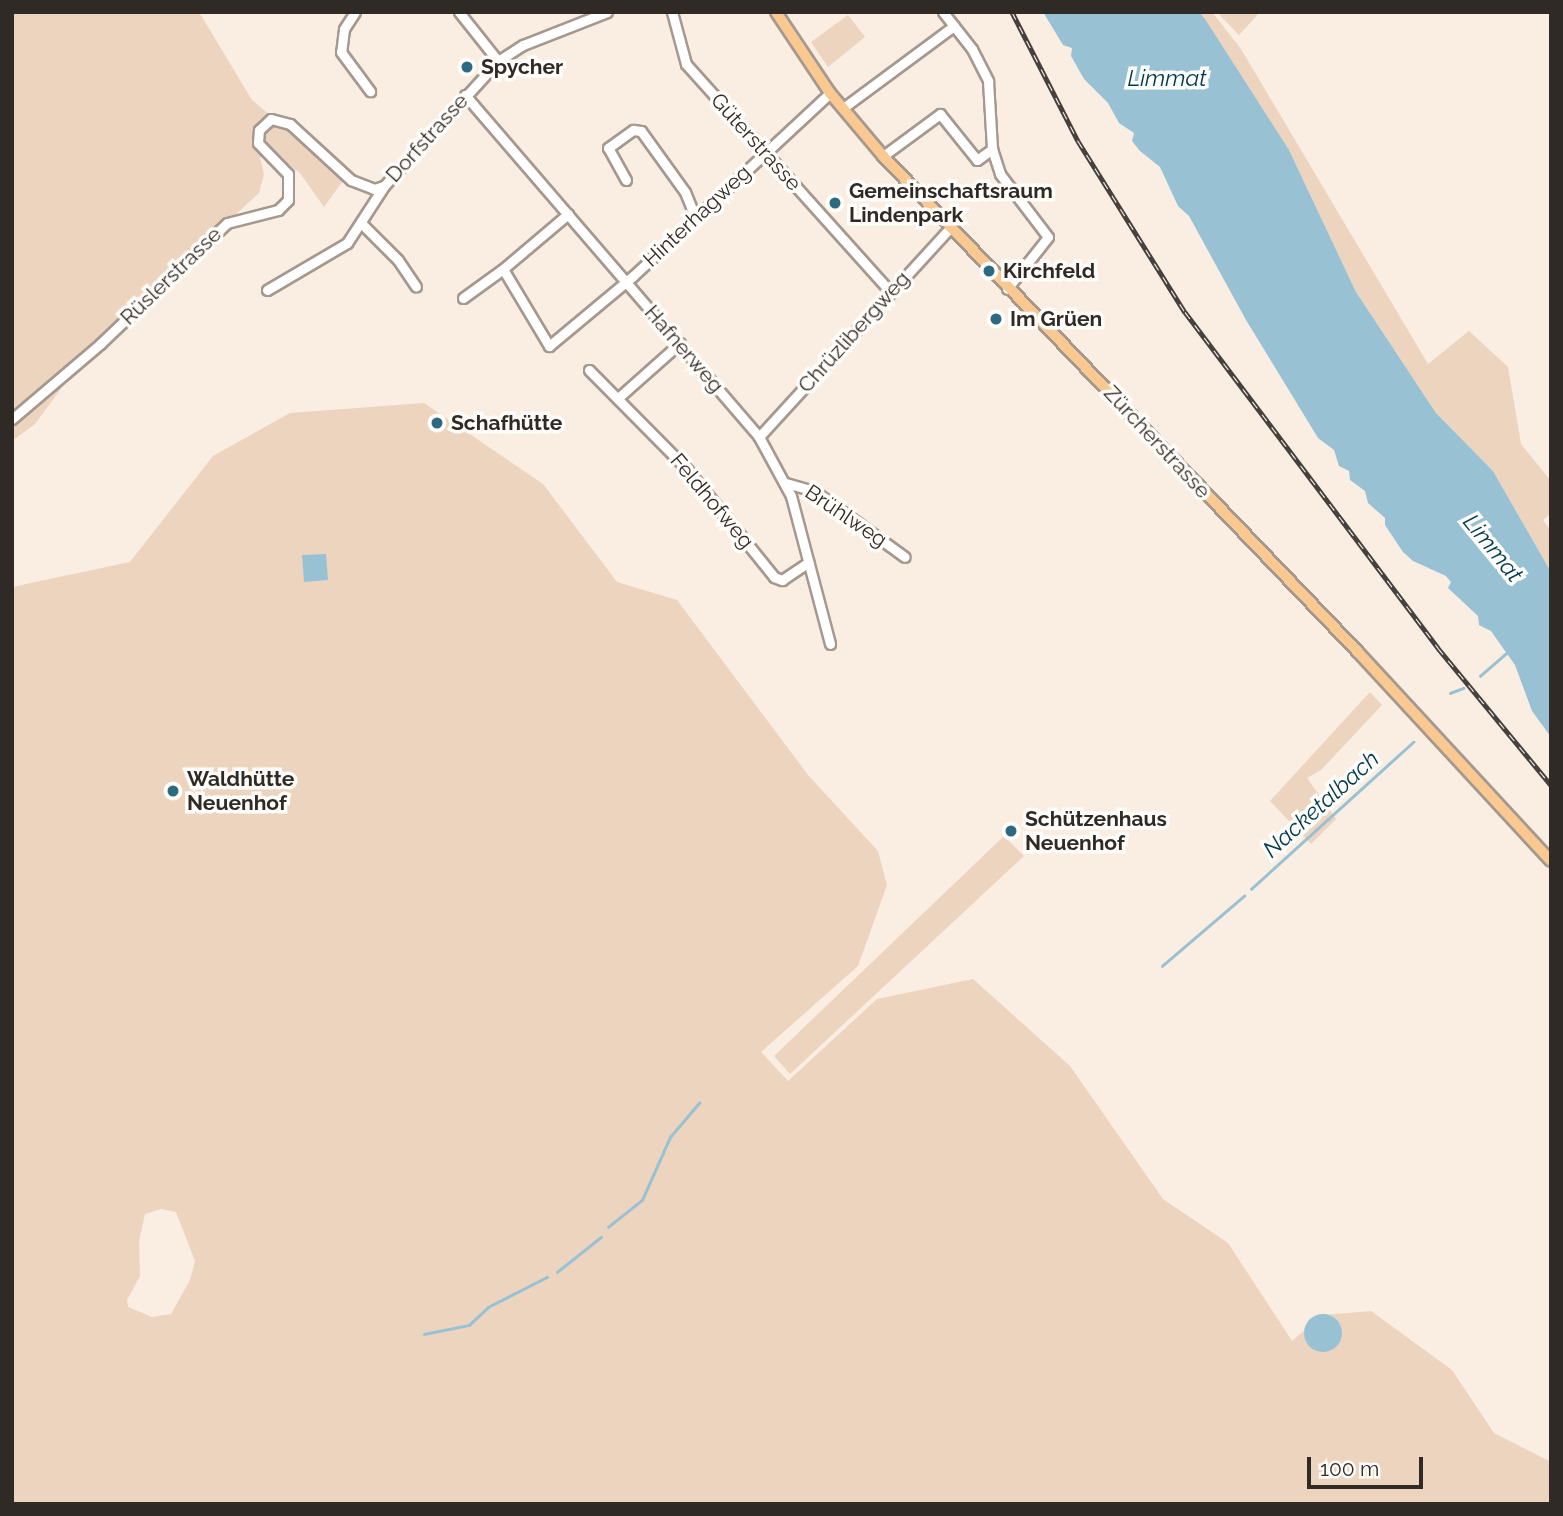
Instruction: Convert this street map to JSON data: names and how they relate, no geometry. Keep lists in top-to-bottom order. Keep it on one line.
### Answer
{"streets":{"main road":["Zürcherstrasse"],"street":["Dorfstrasse","Güterstrasse","Hinterhagweg","Rüslerstrasse","Chrüzlibergweg","Hafnerweg","Feldhofweg","Brühlweg"]},"crossings":[["Dorfstrasse","Rüslerstrasse"],["Dorfstrasse","Hafnerweg"],["Güterstrasse","Hinterhagweg"],["Güterstrasse","Chrüzlibergweg"],["Hinterhagweg","Hafnerweg"],["Hinterhagweg","Zürcherstrasse"],["Chrüzlibergweg","Hafnerweg"],["Chrüzlibergweg","Zürcherstrasse"],["Hafnerweg","Feldhofweg"],["Hafnerweg","Brühlweg"]],"water":["Limmat","Nacketalbach"],"places":["Spycher","Gemeinschaftsraum Lindenpark","Kirchfeld","Im Grüen","Schafhütte","Waldhütte Neuenhof","Schützenhaus Neuenhof"],"scale_bar":"100 m"}
